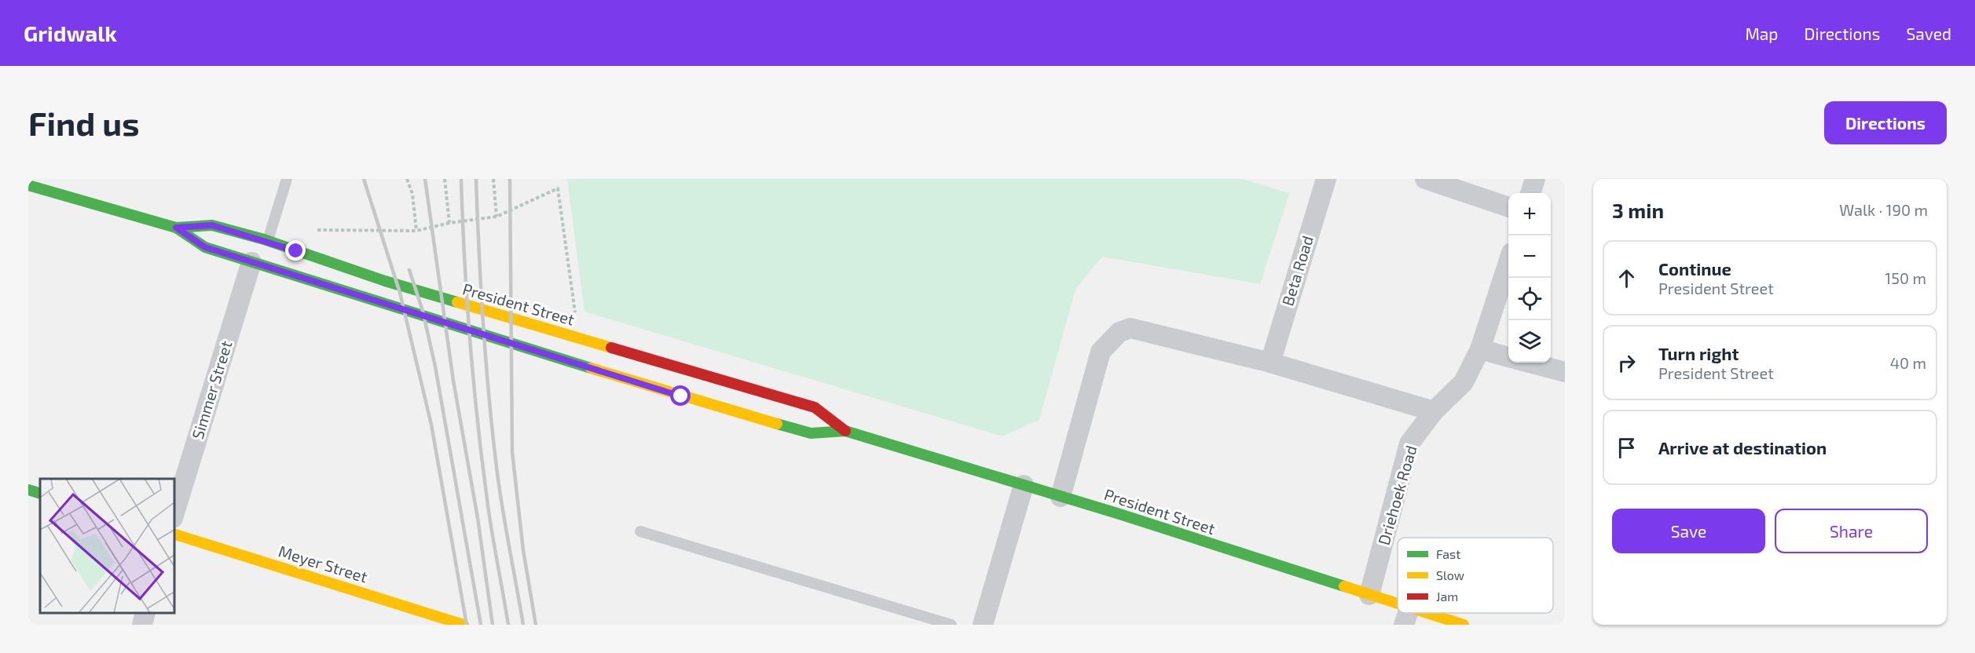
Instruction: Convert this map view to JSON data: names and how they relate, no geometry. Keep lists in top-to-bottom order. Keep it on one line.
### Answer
{"streets":{"street":["Beta Road","President Street","Simmer Street","Driehoek Road","Meyer Street"]},"crossings":[["President Street","Simmer Street"],["President Street","Driehoek Road"]],"legend":["Fast","Slow","Jam"],"page":{"header":"Gridwalk","nav":["Map","Directions","Saved"],"buttons":["Directions",["Save","Share"]],"title":"Find us","heading":["3 min","Walk · 190 m"],"map_buttons":["+","−"],"list":[["Continue","President Street","150 m"],["Turn right","President Street","40 m"],"Arrive at destination"]}}
